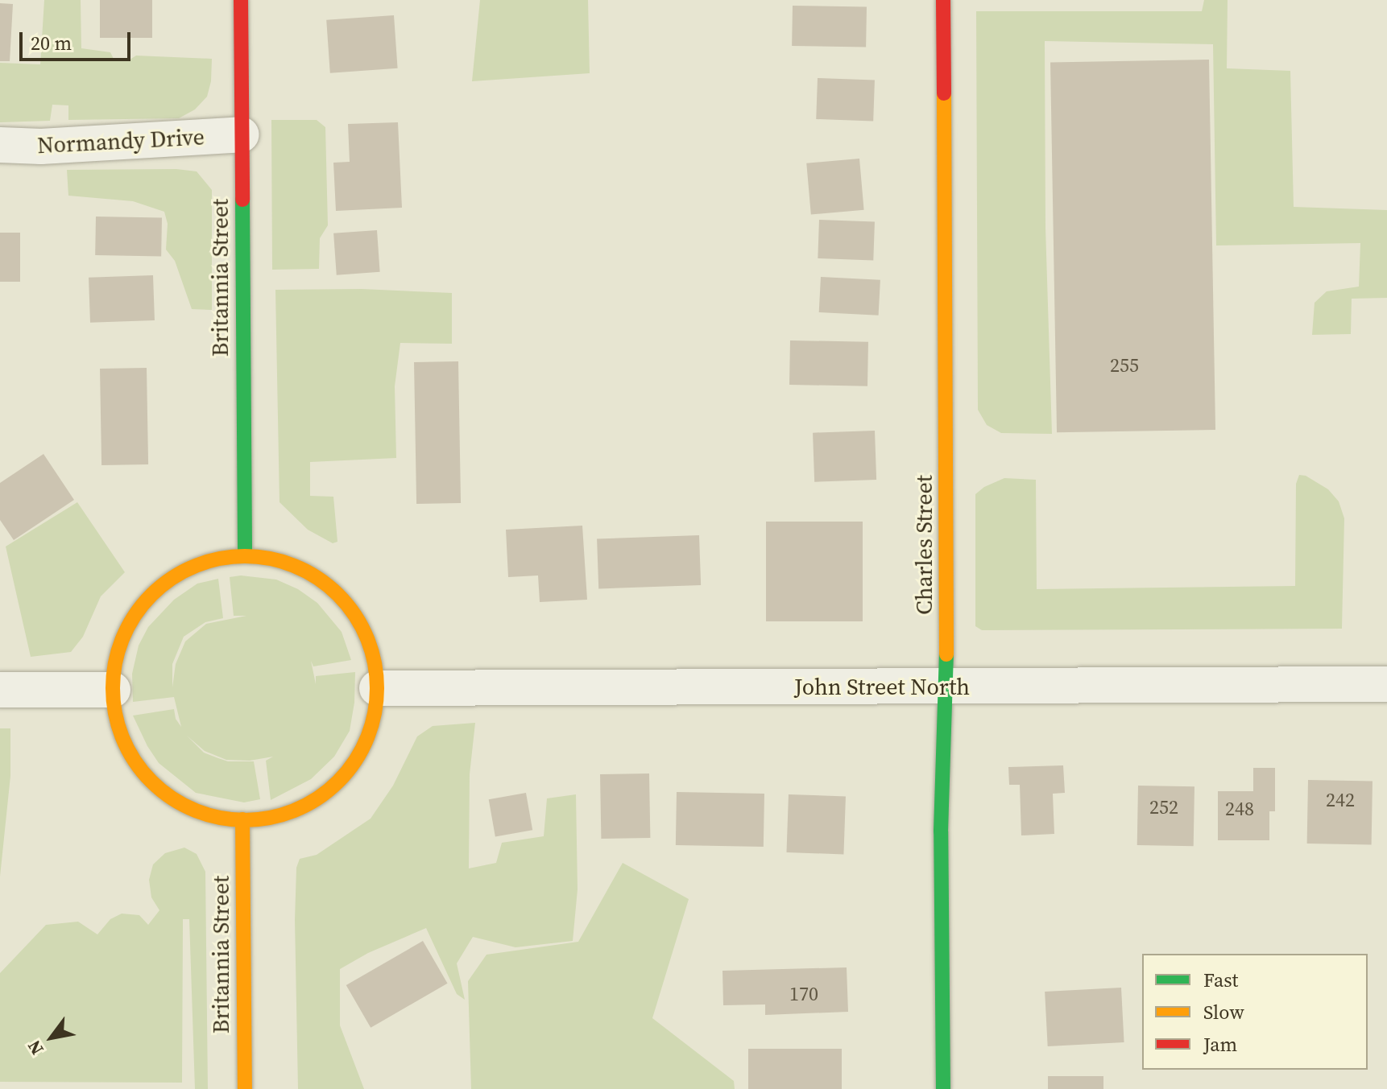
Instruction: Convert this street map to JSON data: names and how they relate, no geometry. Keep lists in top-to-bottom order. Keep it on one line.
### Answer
{"streets":{"street":["Normandy Drive","Britannia Street","Charles Street","John Street North"]},"crossings":[["Normandy Drive","Britannia Street"],["Charles Street","John Street North"]],"house_numbers":["255","242","252","248","170"],"legend":["Fast","Slow","Jam"],"scale_bar":"20 m","north":"bottom left"}
